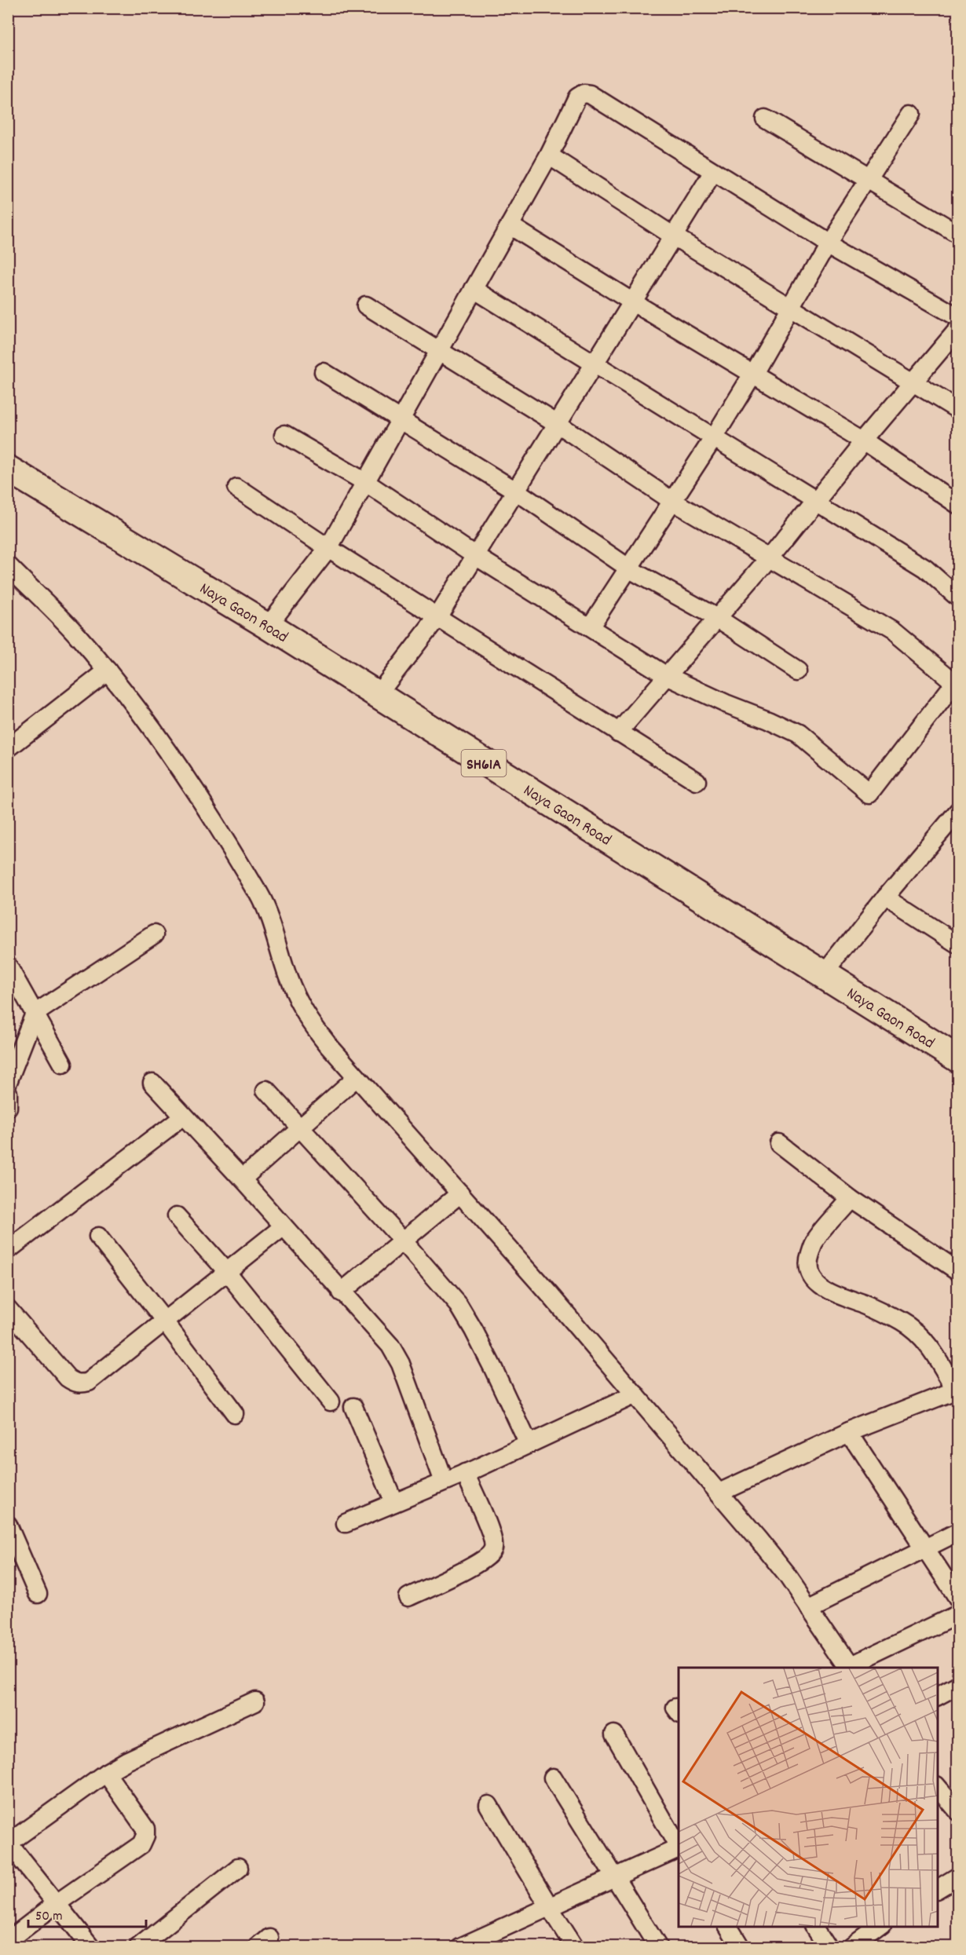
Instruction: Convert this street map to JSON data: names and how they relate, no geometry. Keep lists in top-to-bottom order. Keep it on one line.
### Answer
{"streets":{"main road":["Naya Gaon Road","SH61A"]},"scale_bar":"50 m"}
